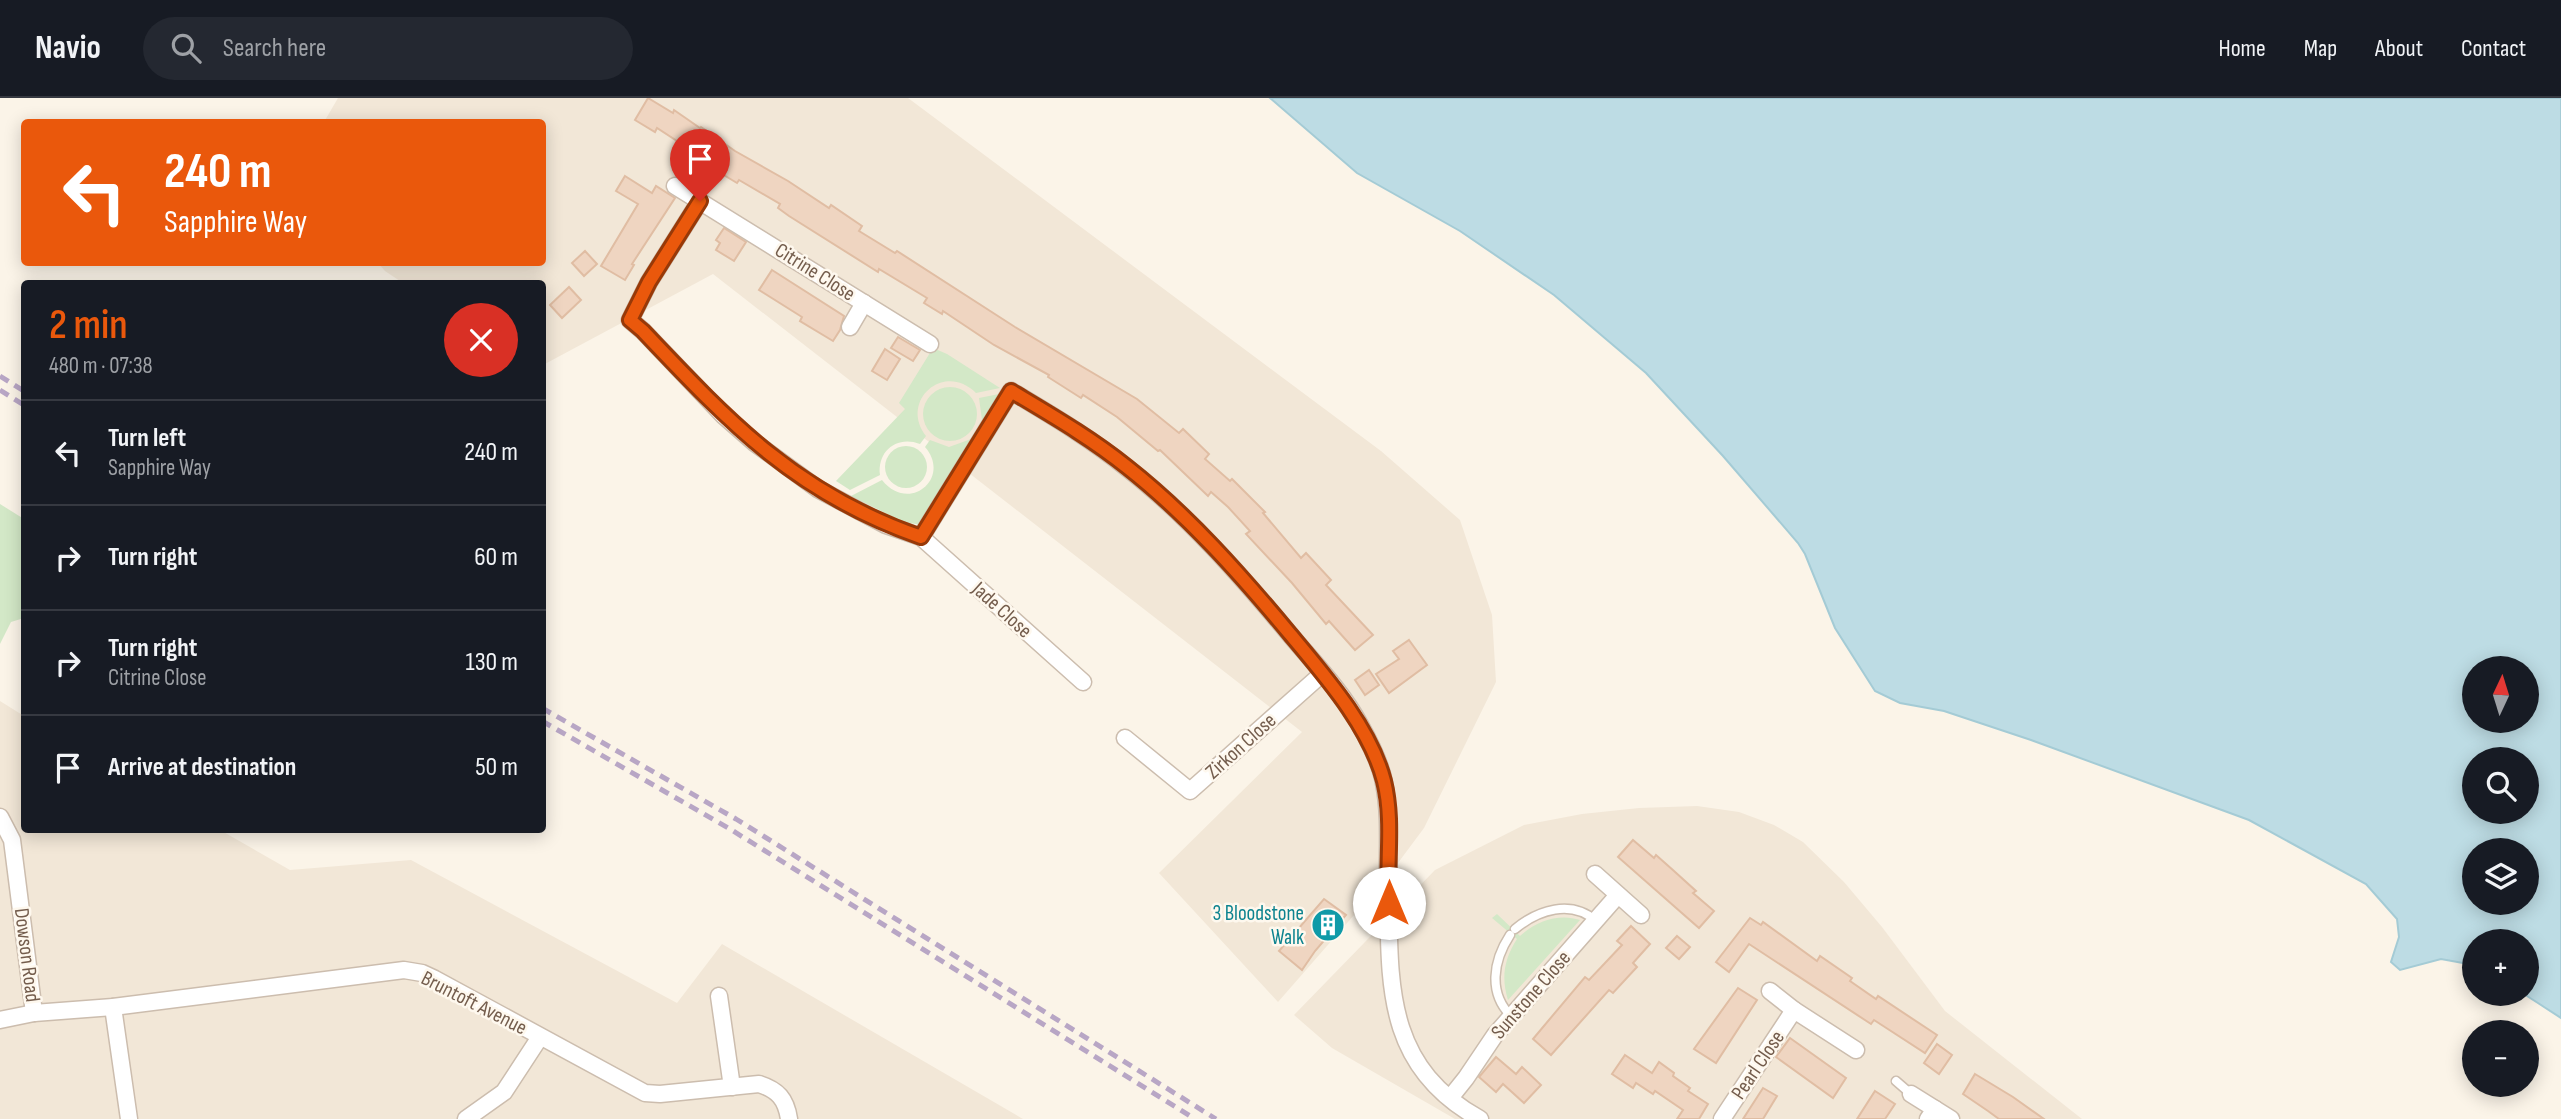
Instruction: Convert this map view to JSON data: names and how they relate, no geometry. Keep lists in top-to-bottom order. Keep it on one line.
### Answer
{"streets":{"street":["Citrine Close","Jade Close","Zirkon Close","Dowson Road","Sunstone Close","Bruntoft Avenue","Pearl Close"]},"crossings":[["Dowson Road","Bruntoft Avenue"]],"places":{"building":["3 Bloodstone Walk"]},"north":"top","page":{"header":"Navio","search":"Search here","nav":["Home","Map","About","Contact"],"turn":["240 m","Sapphire Way"],"heading":["2 min","480 m · 07:38"],"list":[{"name":"Turn left","note":"Sapphire Way","value":"240 m"},{"name":"Turn right","value":"60 m"},{"name":"Turn right","note":"Citrine Close","value":"130 m"},{"name":"Arrive at destination","value":"50 m"}],"map_buttons":["+","−"]}}
